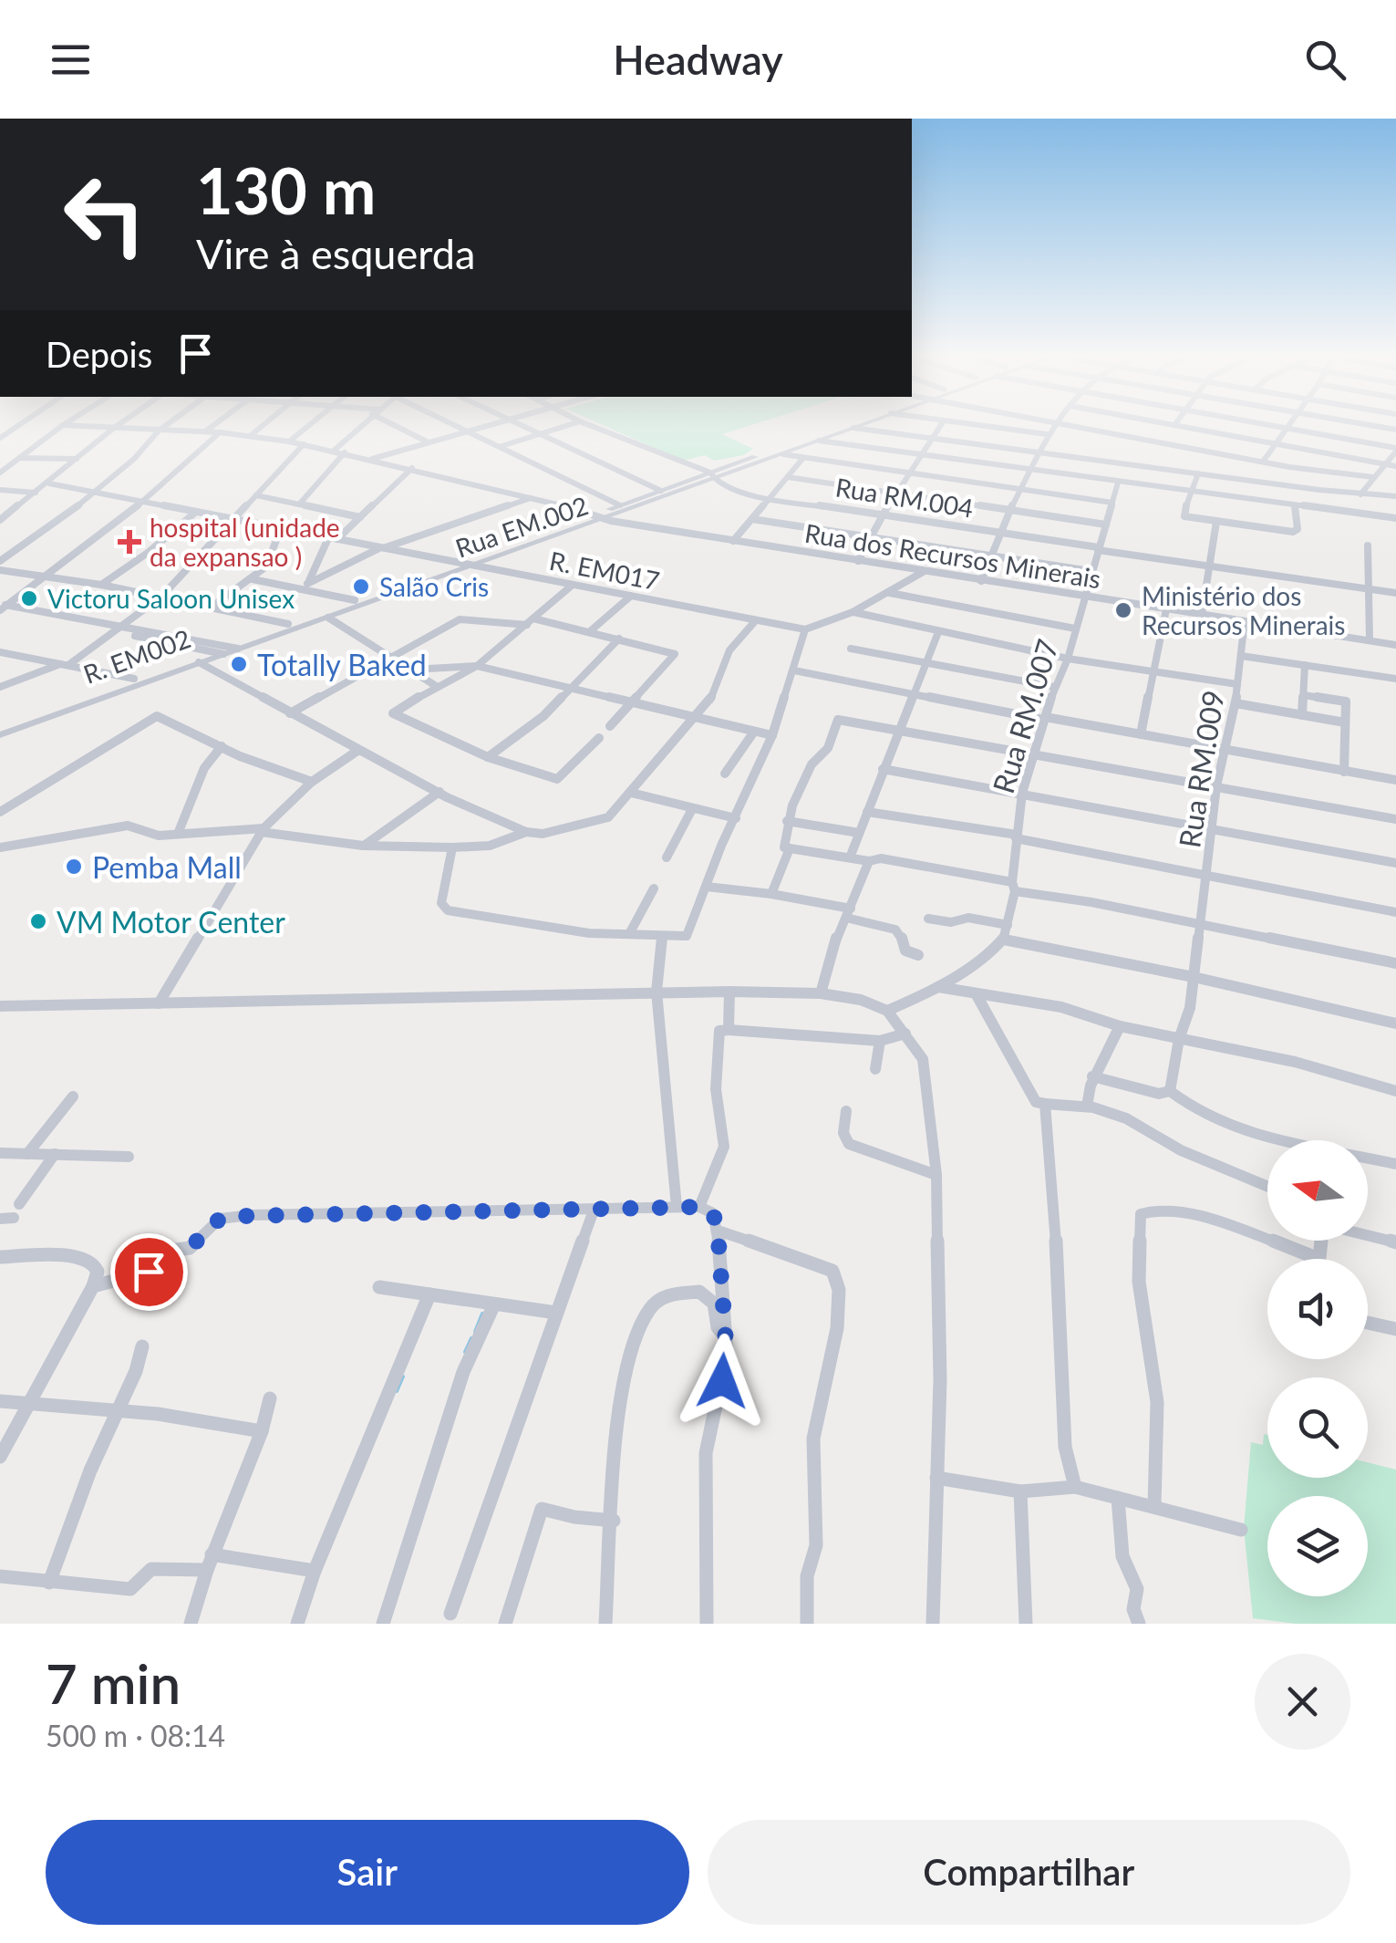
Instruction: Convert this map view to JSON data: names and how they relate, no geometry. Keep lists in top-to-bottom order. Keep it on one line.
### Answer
{"streets":{"street":["Rua RM.004","Rua EM.002","Rua dos Recursos Minerais","R. EM017","R. EM002","Rua RM.007","Rua RM.009"]},"crossings":[["Rua RM.004","Rua EM.002"],["Rua RM.004","Rua RM.007"],["Rua EM.002","Rua dos Recursos Minerais"],["Rua EM.002","R. EM017"],["Rua EM.002","R. EM002"],["Rua dos Recursos Minerais","R. EM017"],["Rua dos Recursos Minerais","R. EM002"],["Rua dos Recursos Minerais","Rua RM.007"],["Rua dos Recursos Minerais","Rua RM.009"],["R. EM017","R. EM002"]],"places":{"health":["hospital (unidade da expansao )"],"other":["Salão Cris","Victoru Saloon Unisex","Ministério dos Recursos Minerais","Totally Baked","Pemba Mall","VM Motor Center"]},"north":"left","page":{"header":"Headway","turn":["130 m","Vire à esquerda"],"then":"Depois","heading":["7 min","500 m · 08:14"],"buttons":["Sair","Compartilhar"]}}
